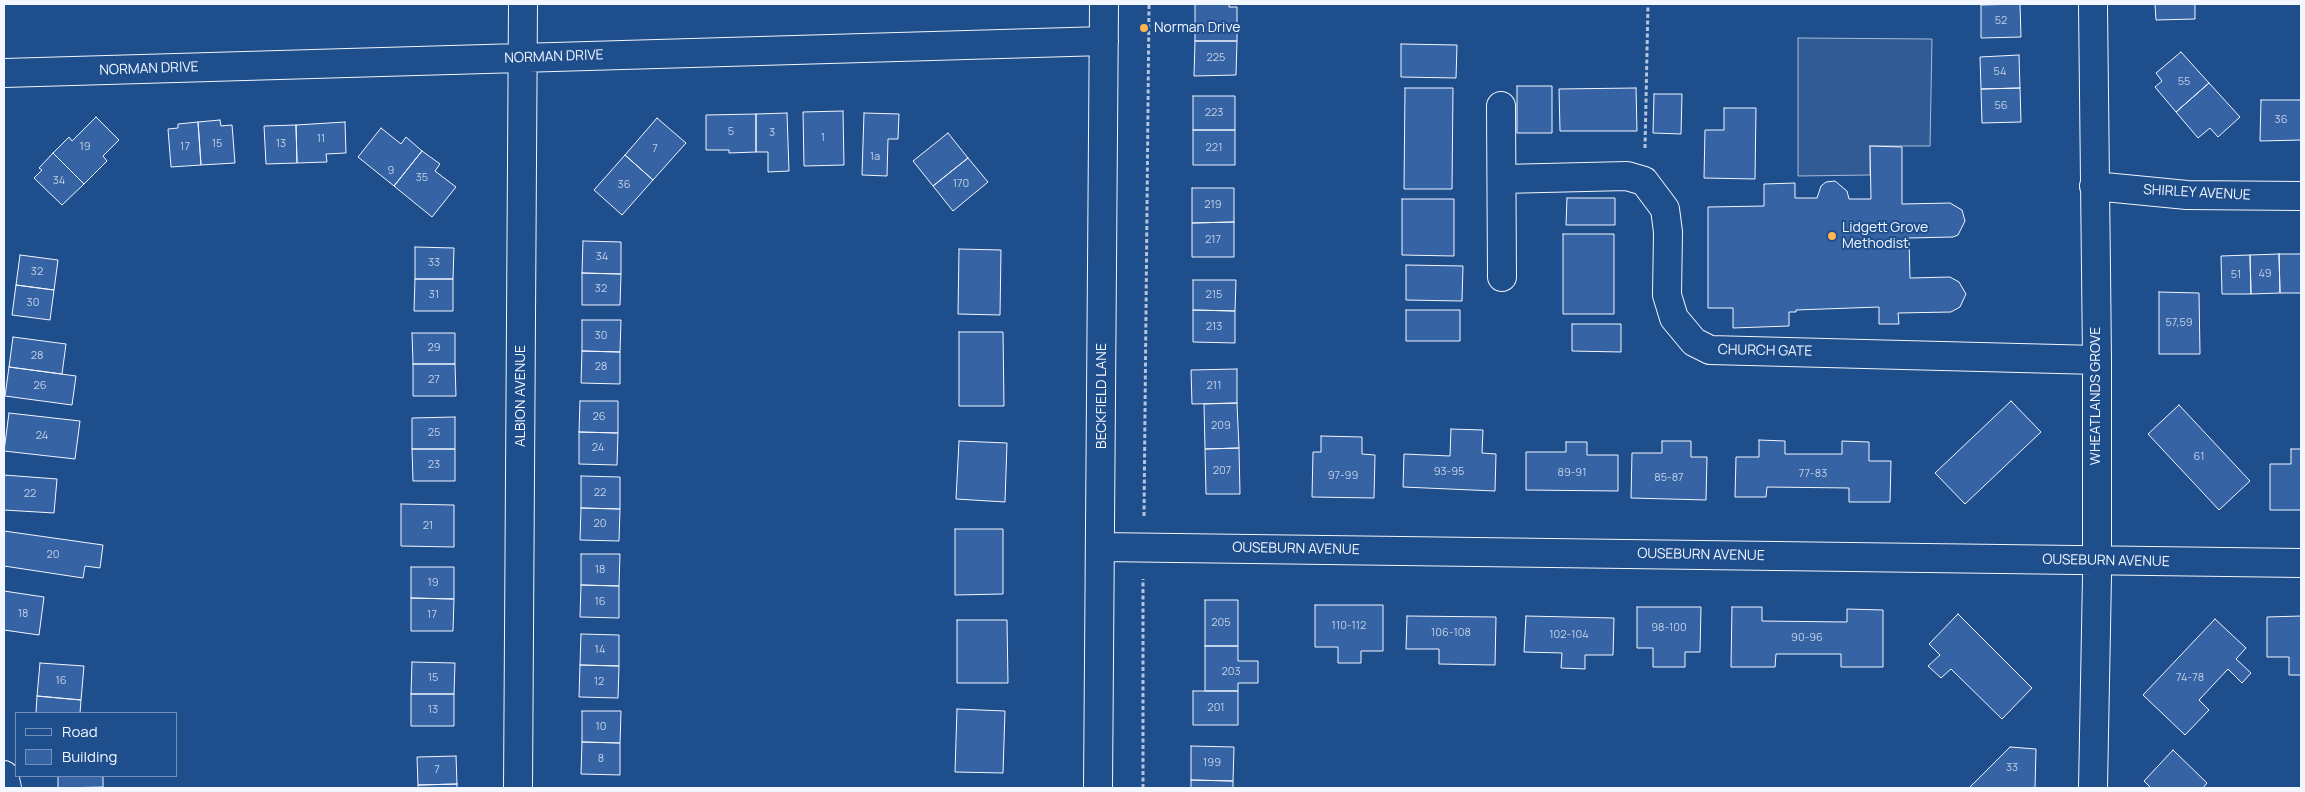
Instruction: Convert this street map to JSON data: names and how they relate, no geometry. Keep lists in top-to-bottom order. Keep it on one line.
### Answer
{"streets":{"street":["NORMAN DRIVE","SHIRLEY AVENUE","CHURCH GATE","ALBION AVENUE","BECKFIELD LANE","WHEATLANDS GROVE","OUSEBURN AVENUE"]},"crossings":[["NORMAN DRIVE","ALBION AVENUE"],["NORMAN DRIVE","BECKFIELD LANE"],["SHIRLEY AVENUE","WHEATLANDS GROVE"],["CHURCH GATE","WHEATLANDS GROVE"],["BECKFIELD LANE","OUSEBURN AVENUE"],["WHEATLANDS GROVE","OUSEBURN AVENUE"]],"places":["Norman Drive","Lidgett Grove Methodist"],"house_numbers":["52","225","54","55","56","223","36","5","3","1","11","15","13","19","17","221","7","1a","9","35","34","170","36","219","217","34","33","32","49","51","32","31","215","30","57,59","213","30","29","28","28","27","26","211","26","209","25","24","24","61","23","207","93-95","89-91","77-83","97-99","85-87","22","22","20","21","20","18","19","16","18","17","205","110-112","98-100","106-108","102-104","90-96","14","203","15","74-78","16","12","201","13","10","8","199","33","7"],"legend":["Road","Building"]}
